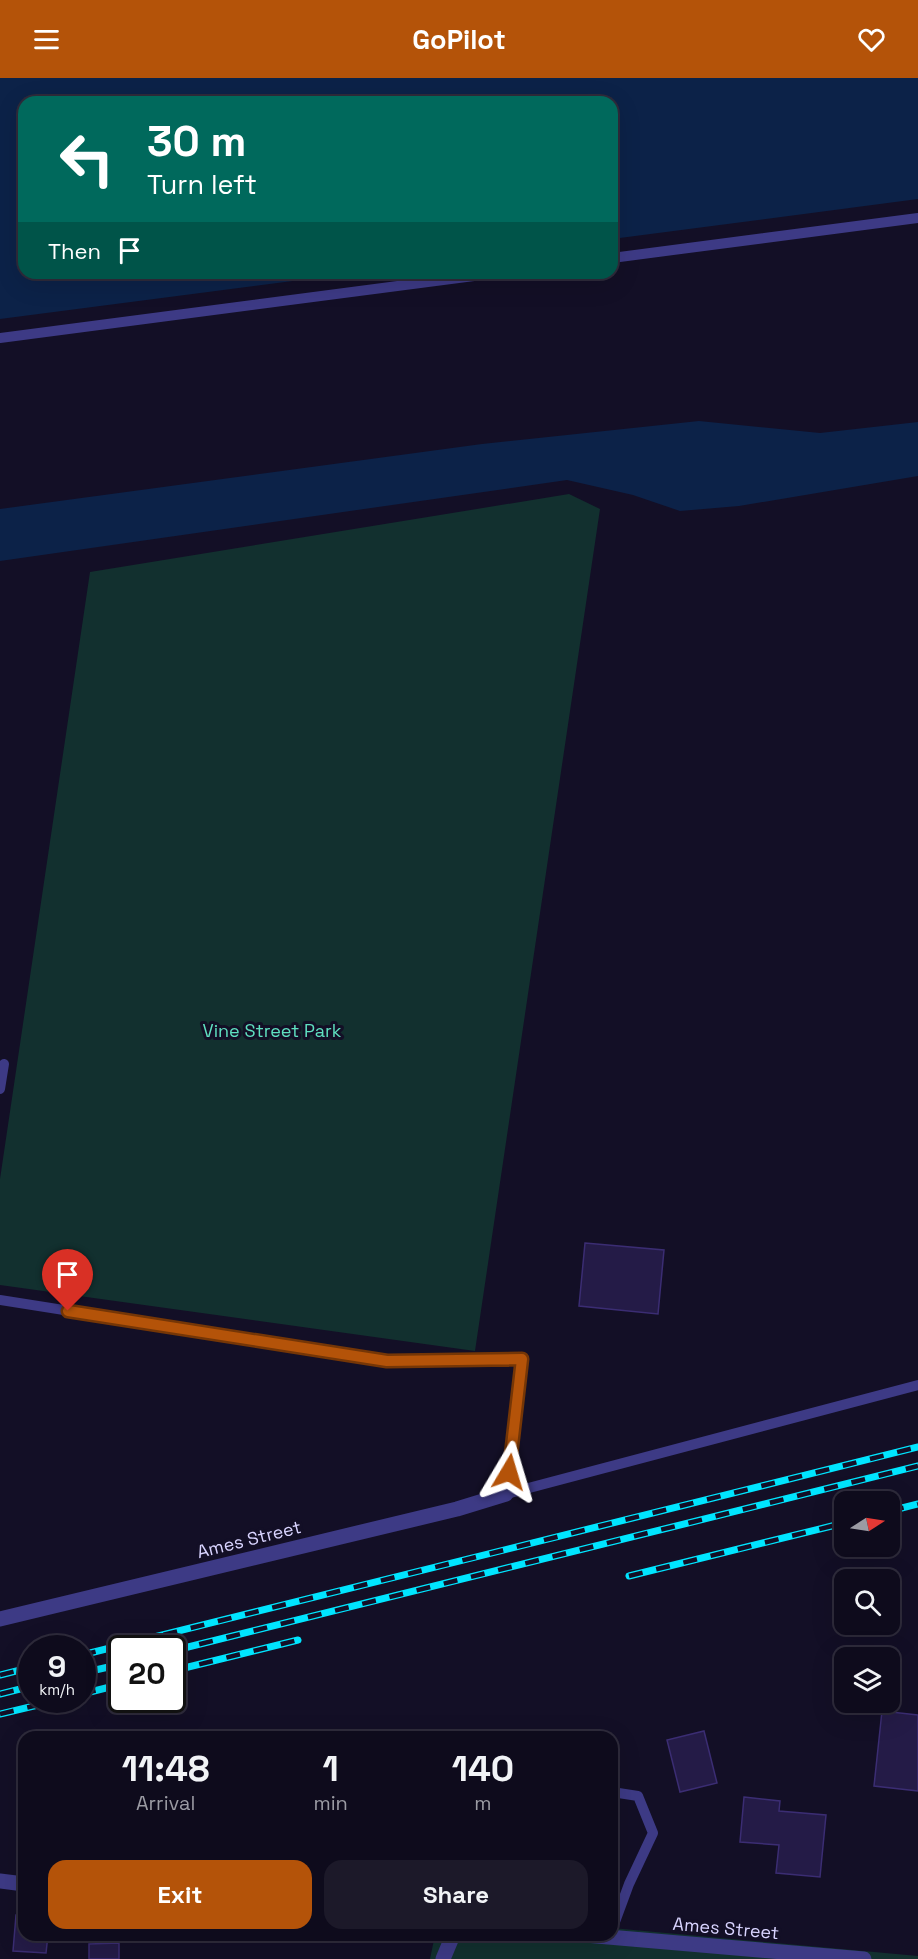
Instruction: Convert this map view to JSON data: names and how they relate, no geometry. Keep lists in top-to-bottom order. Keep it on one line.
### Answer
{"streets":{"street":["Ames Street"]},"parks":["Vine Street Park"],"north":"right","page":{"header":"GoPilot","turn":["30 m","Turn left"],"then":"Then","speed":"9 km/h","limit":"20","eta":["11:48","Arrival","1","min","140","m"],"buttons":["Exit","Share"]}}
